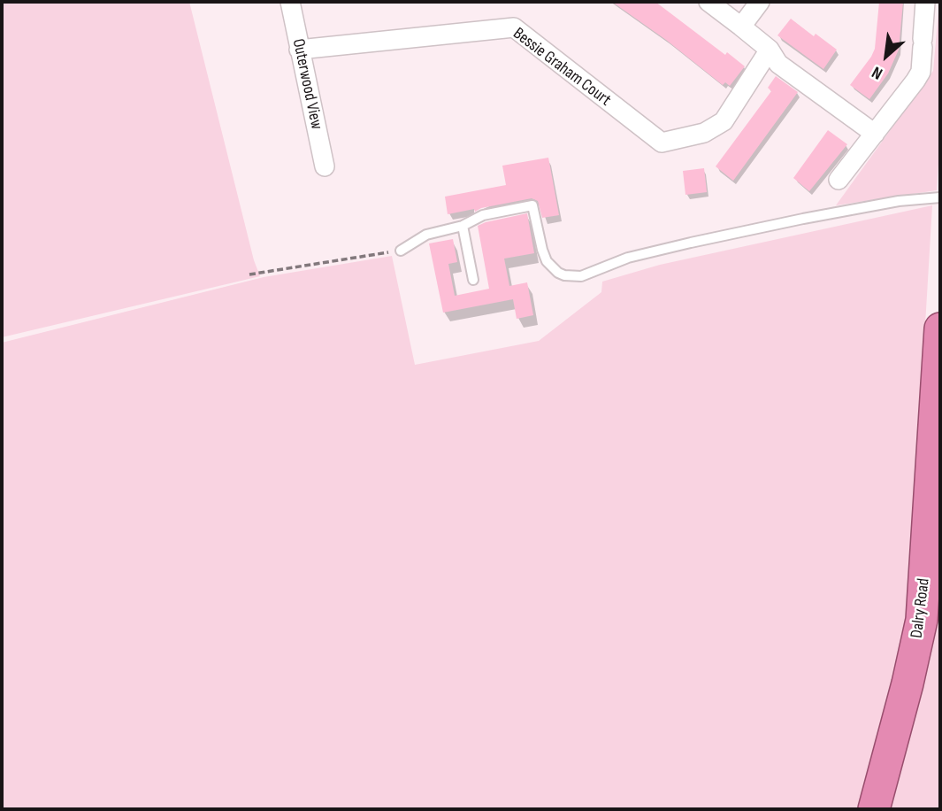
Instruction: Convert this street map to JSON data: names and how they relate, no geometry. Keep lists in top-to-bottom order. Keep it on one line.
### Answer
{"streets":{"highway":["Dalry Road"],"street":["Bessie Graham Court","Outerwood View"]},"crossings":[["Bessie Graham Court","Outerwood View"]],"north":"bottom left"}
